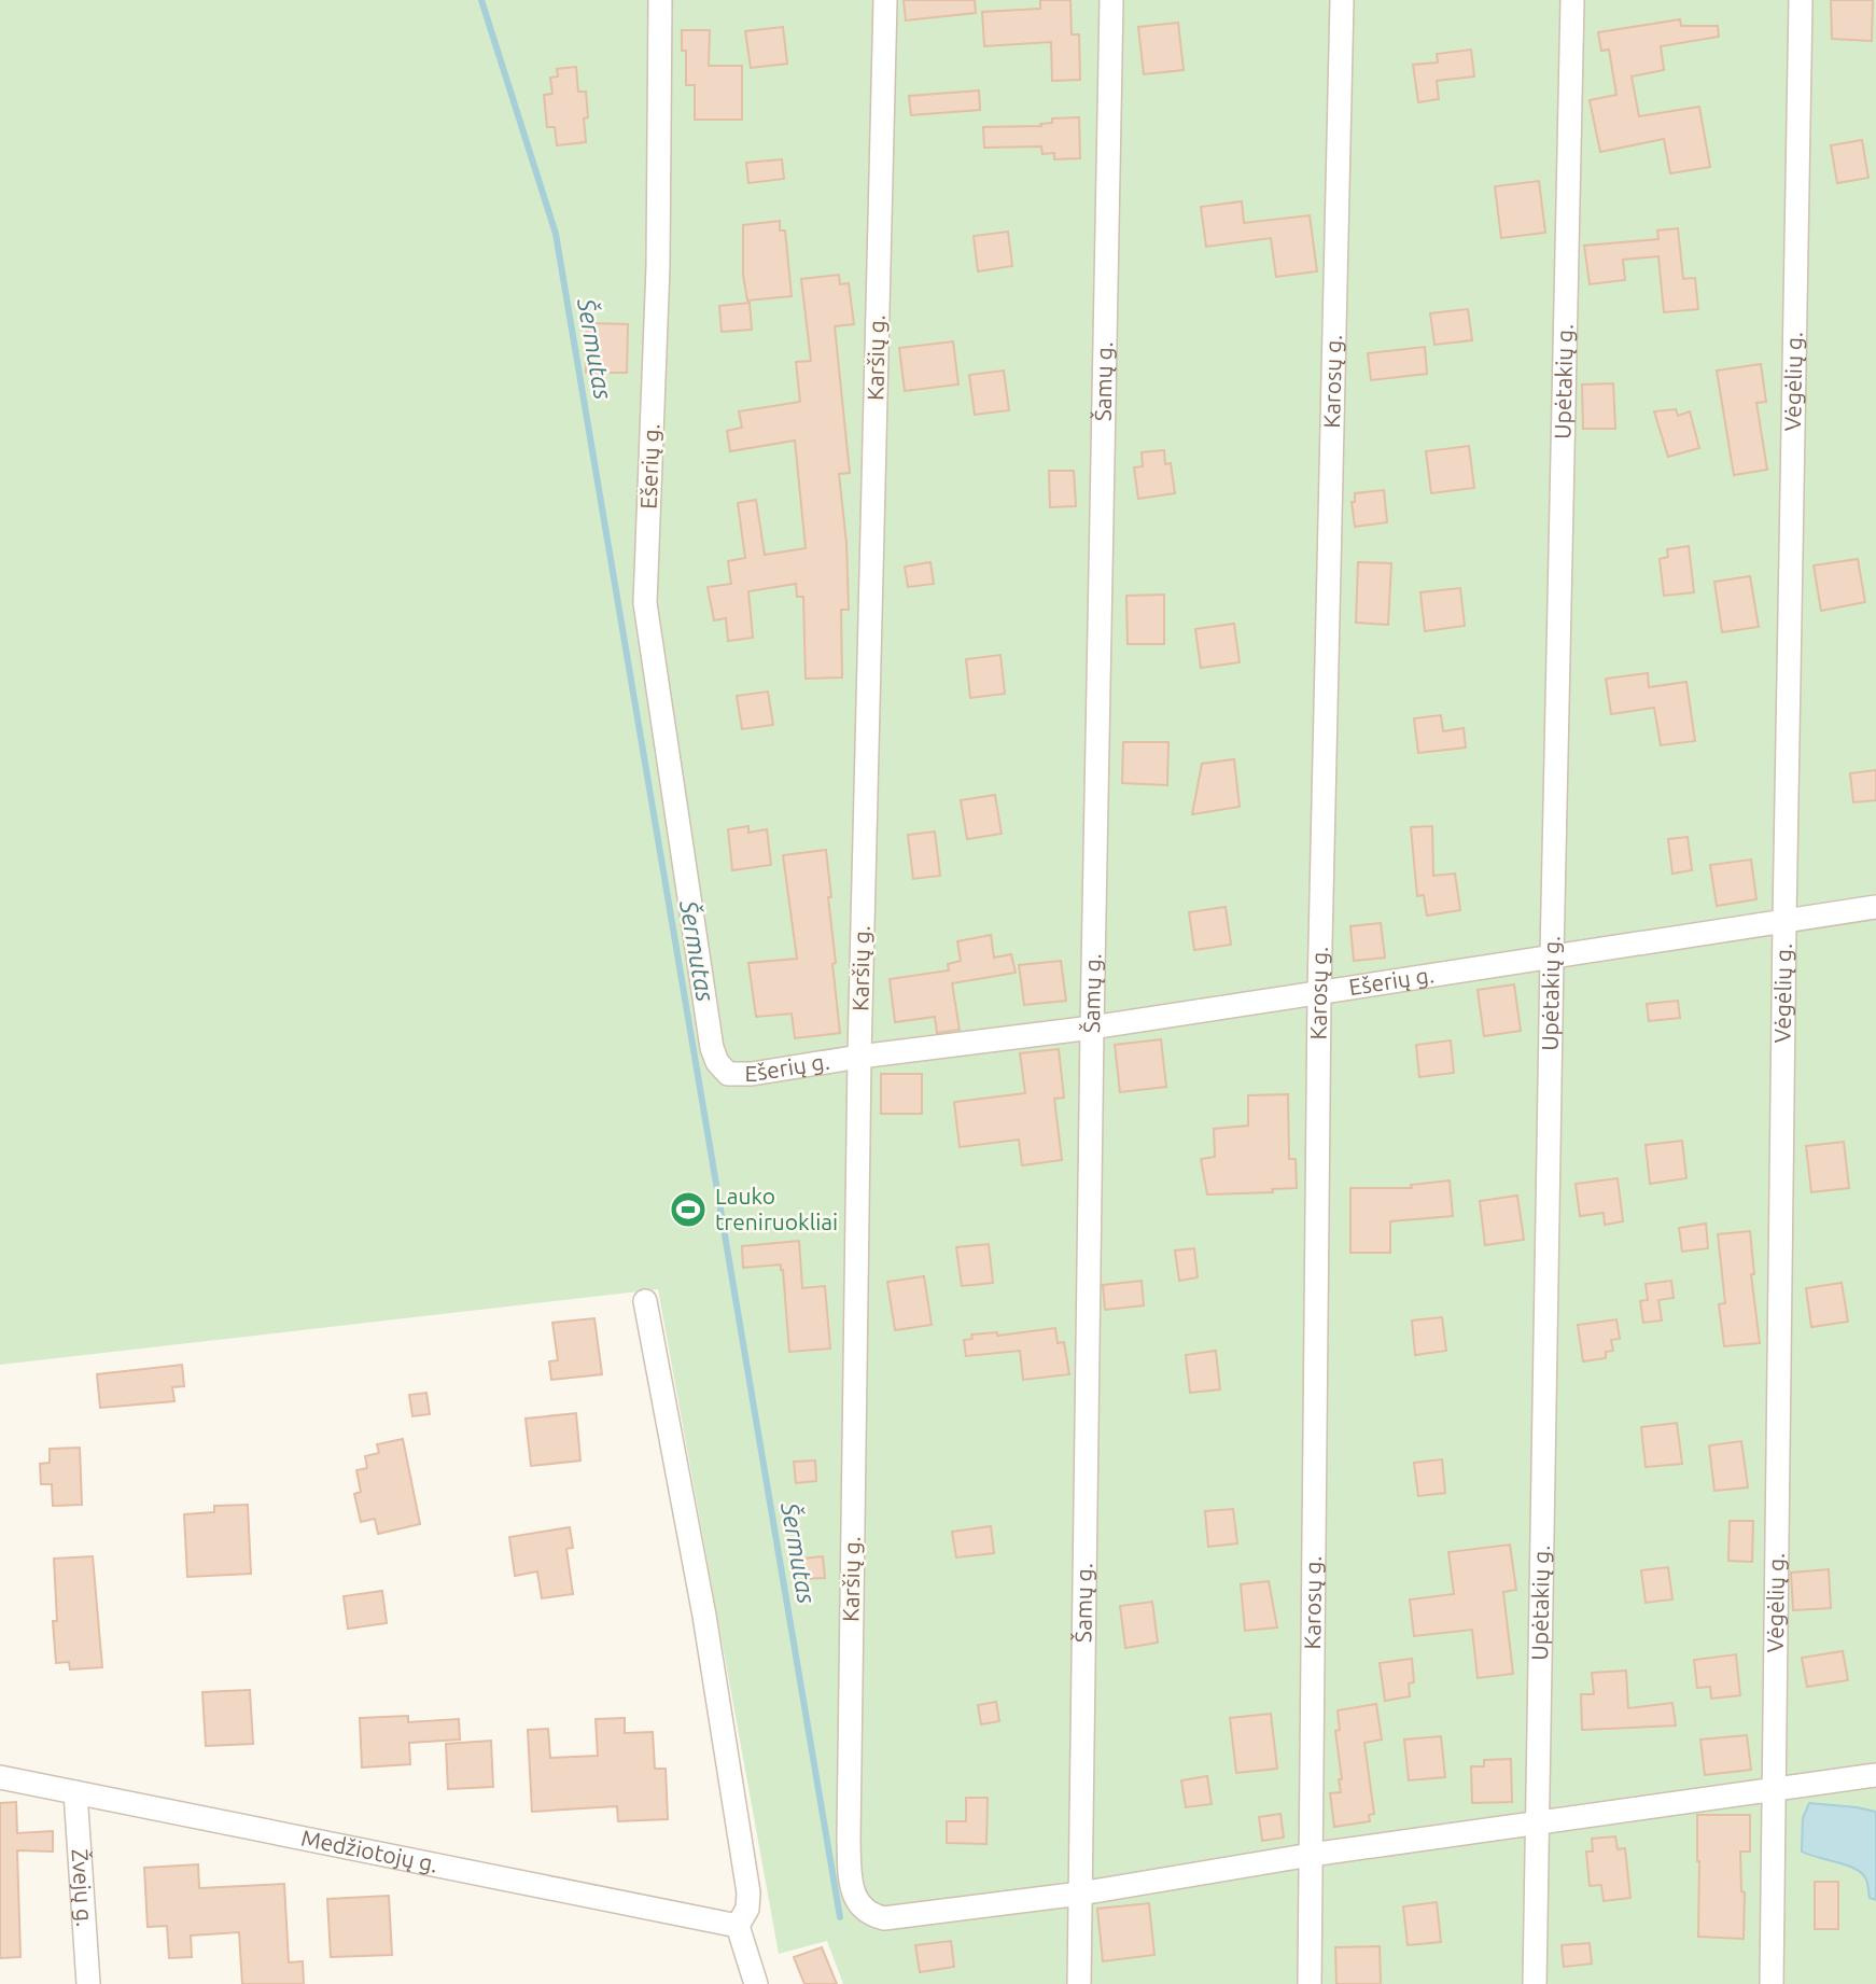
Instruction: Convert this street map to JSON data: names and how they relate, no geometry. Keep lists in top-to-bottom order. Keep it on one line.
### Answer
{"streets":{"street":["Karšių g.","Šamų g.","Karosų g.","Upėtakių g.","Vėgėlių g.","Ešerių g.","Medžiotojų g.","Žvejų g."]},"crossings":[["Karšių g.","Šamų g."],["Karšių g.","Ešerių g."],["Šamų g.","Ešerių g."],["Karosų g.","Ešerių g."],["Upėtakių g.","Ešerių g."],["Vėgėlių g.","Ešerių g."],["Medžiotojų g.","Žvejų g."]],"water":["Šermutas"],"places":{"sports":["Lauko treniruokliai"]}}
